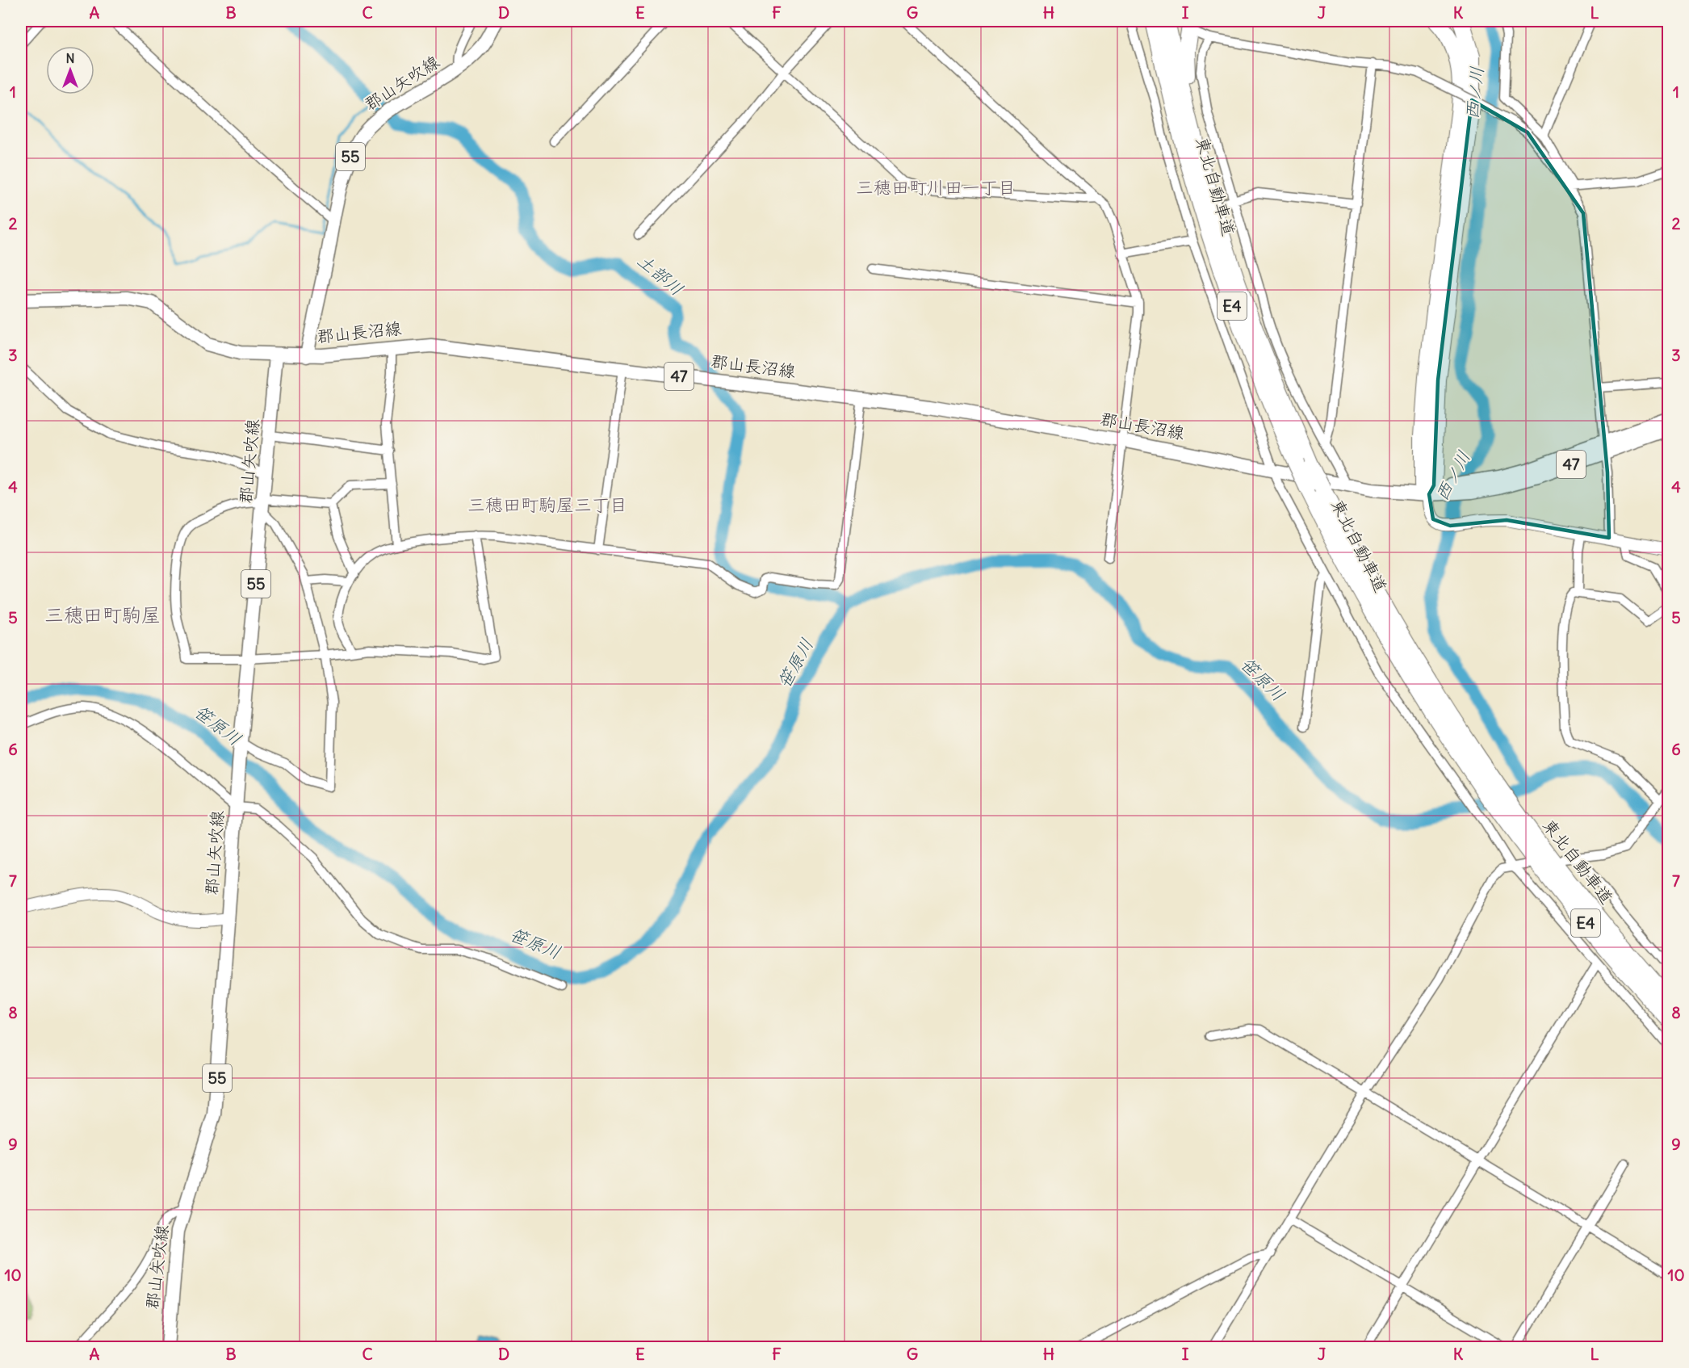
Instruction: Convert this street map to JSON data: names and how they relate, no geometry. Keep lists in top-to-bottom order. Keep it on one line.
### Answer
{"streets":{"highway":["東北自動車道","E4"],"main road":["郡山矢吹線","55","郡山長沼線","47"]},"crossings":[["郡山矢吹線","郡山長沼線"]],"districts":["三穂田町川田一丁目","三穂田町駒屋三丁目","三穂田町駒屋"],"water":["西ノ川","土部川","笹原川"],"north":"top","grid":{"columns":["A","B","C","D","E","F","G","H","I","J","K","L"],"rows":["1","2","3","4","5","6","7","8","9","10"]}}
